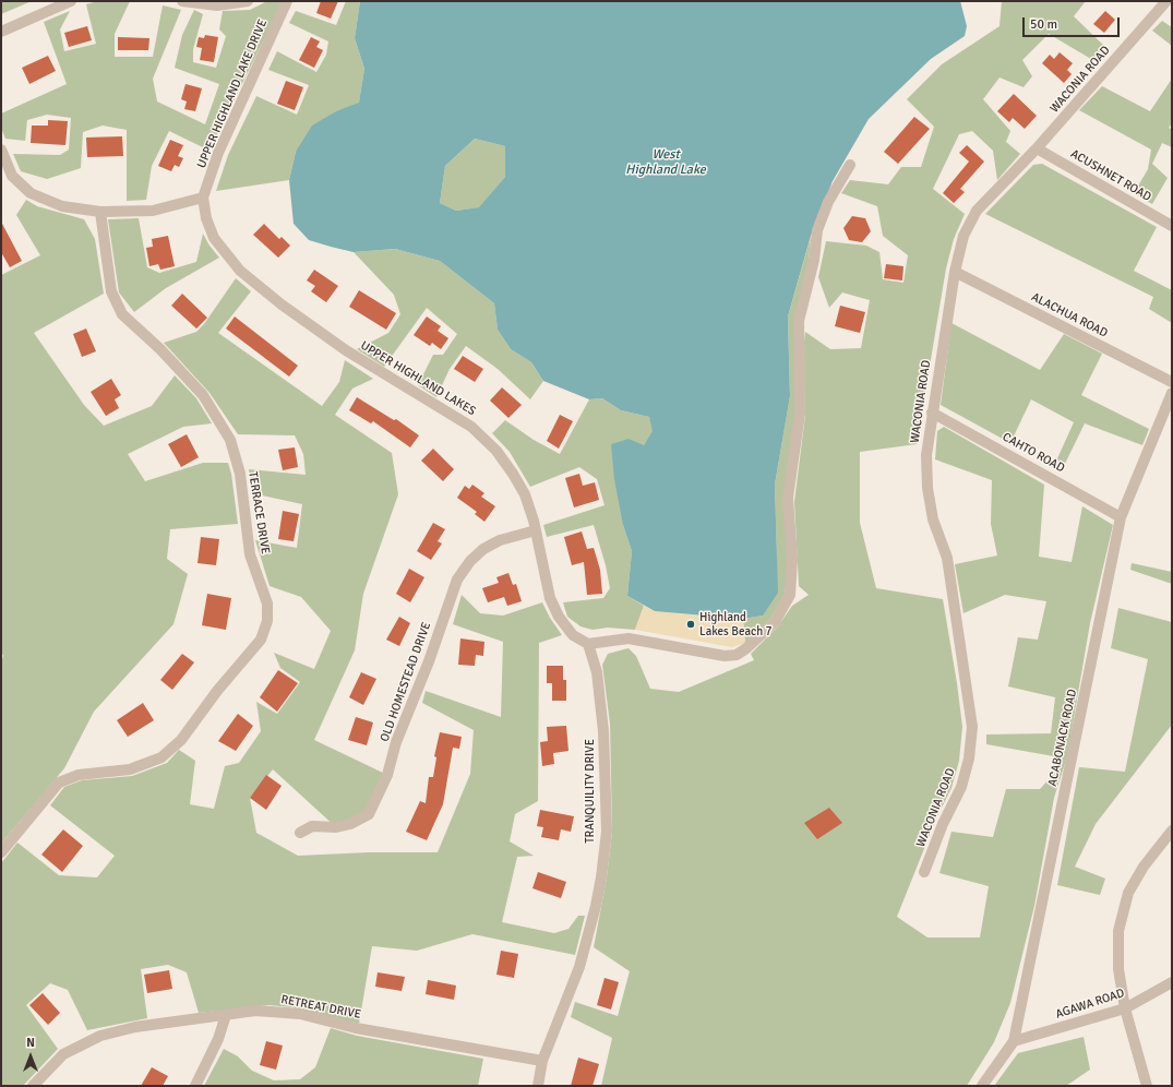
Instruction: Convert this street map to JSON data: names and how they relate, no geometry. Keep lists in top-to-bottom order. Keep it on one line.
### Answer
{"streets":{"street":["WACONIA ROAD","UPPER HIGHLAND LAKE DRIVE","ACUSHNET ROAD","ALACHUA ROAD","UPPER HIGHLAND LAKES","CAHTO ROAD","TERRACE DRIVE","OLD HOMESTEAD DRIVE","ACABONACK ROAD","TRANQUILITY DRIVE","AGAWA ROAD","RETREAT DRIVE"]},"crossings":[["WACONIA ROAD","ACUSHNET ROAD"],["WACONIA ROAD","ALACHUA ROAD"],["WACONIA ROAD","CAHTO ROAD"],["UPPER HIGHLAND LAKE DRIVE","UPPER HIGHLAND LAKES"],["UPPER HIGHLAND LAKES","OLD HOMESTEAD DRIVE"],["UPPER HIGHLAND LAKES","TRANQUILITY DRIVE"],["CAHTO ROAD","ACABONACK ROAD"],["ACABONACK ROAD","AGAWA ROAD"],["TRANQUILITY DRIVE","RETREAT DRIVE"]],"water":["West Highland Lake"],"places":["Highland Lakes Beach 7"],"scale_bar":"50 m","north":"top"}
